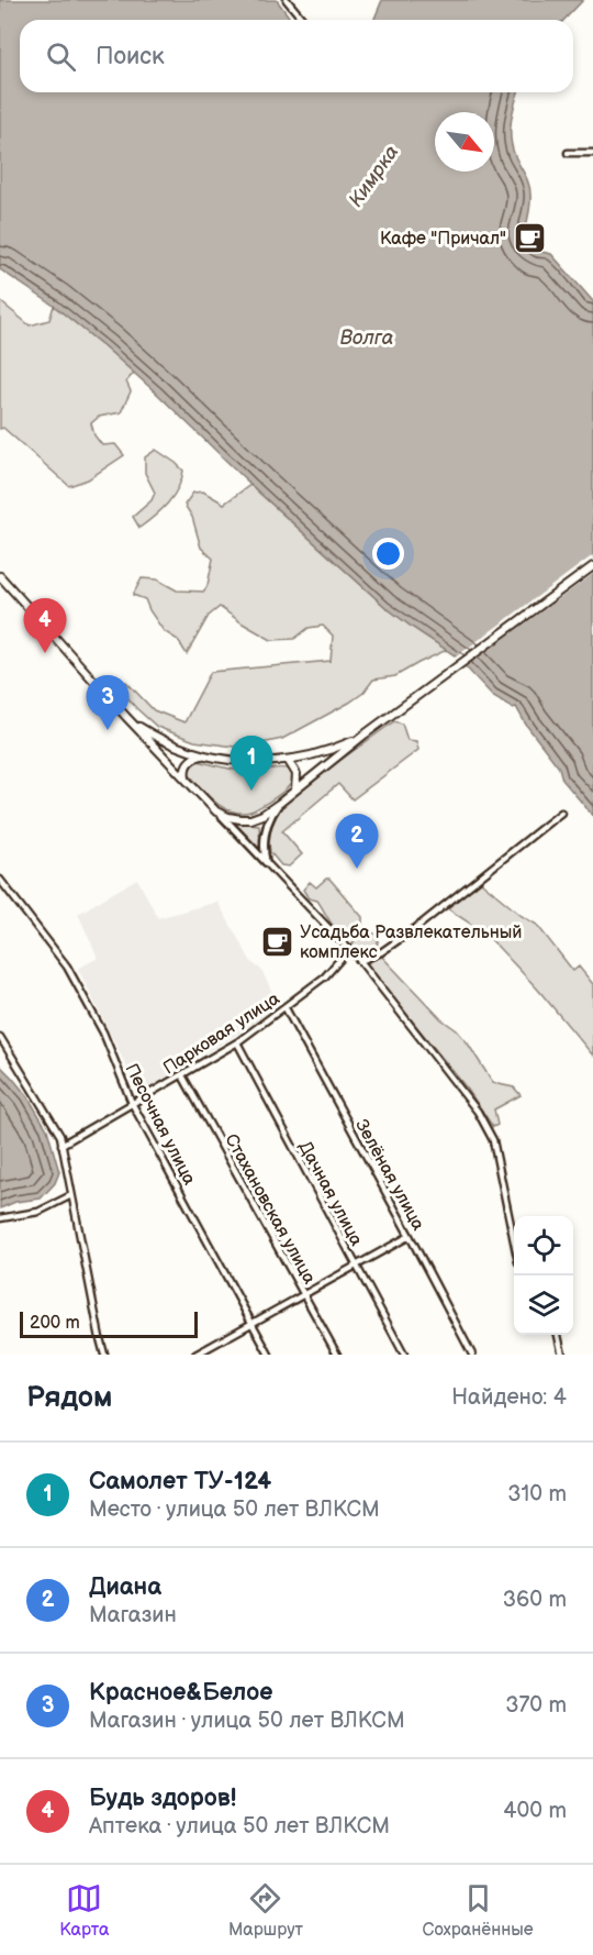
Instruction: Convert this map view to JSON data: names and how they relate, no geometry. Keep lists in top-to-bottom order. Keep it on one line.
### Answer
{"streets":{"street":["Парковая улица","Песочная улица","Зелёная улица","Дачная улица","Стахановская улица"]},"crossings":[["Парковая улица","Песочная улица"],["Парковая улица","Зелёная улица"],["Парковая улица","Дачная улица"],["Парковая улица","Стахановская улица"]],"water":["Кимрка","Волга"],"places":{"cafe":["Кафе \"Причал\"","Усадьба Развлекательный комплекс"]},"scale_bar":"200 m","north":"bottom right","page":{"search":"Поиск","pins":["4","3","1","2"],"scale":"200 m","heading":["Рядом","Найдено: 4"],"list":[{"mark":"1","name":"Самолет ТУ-124","note":"Место · улица 50 лет ВЛКСМ","value":"310 m"},{"mark":"2","name":"Диана","note":"Магазин","value":"360 m"},{"mark":"3","name":"Красное&Белое","note":"Магазин · улица 50 лет ВЛКСМ","value":"370 m"},{"mark":"4","name":"Будь здоров!","note":"Аптека · улица 50 лет ВЛКСМ","value":"400 m"}],"nav":["Карта","Маршрут","Сохранённые"]}}
